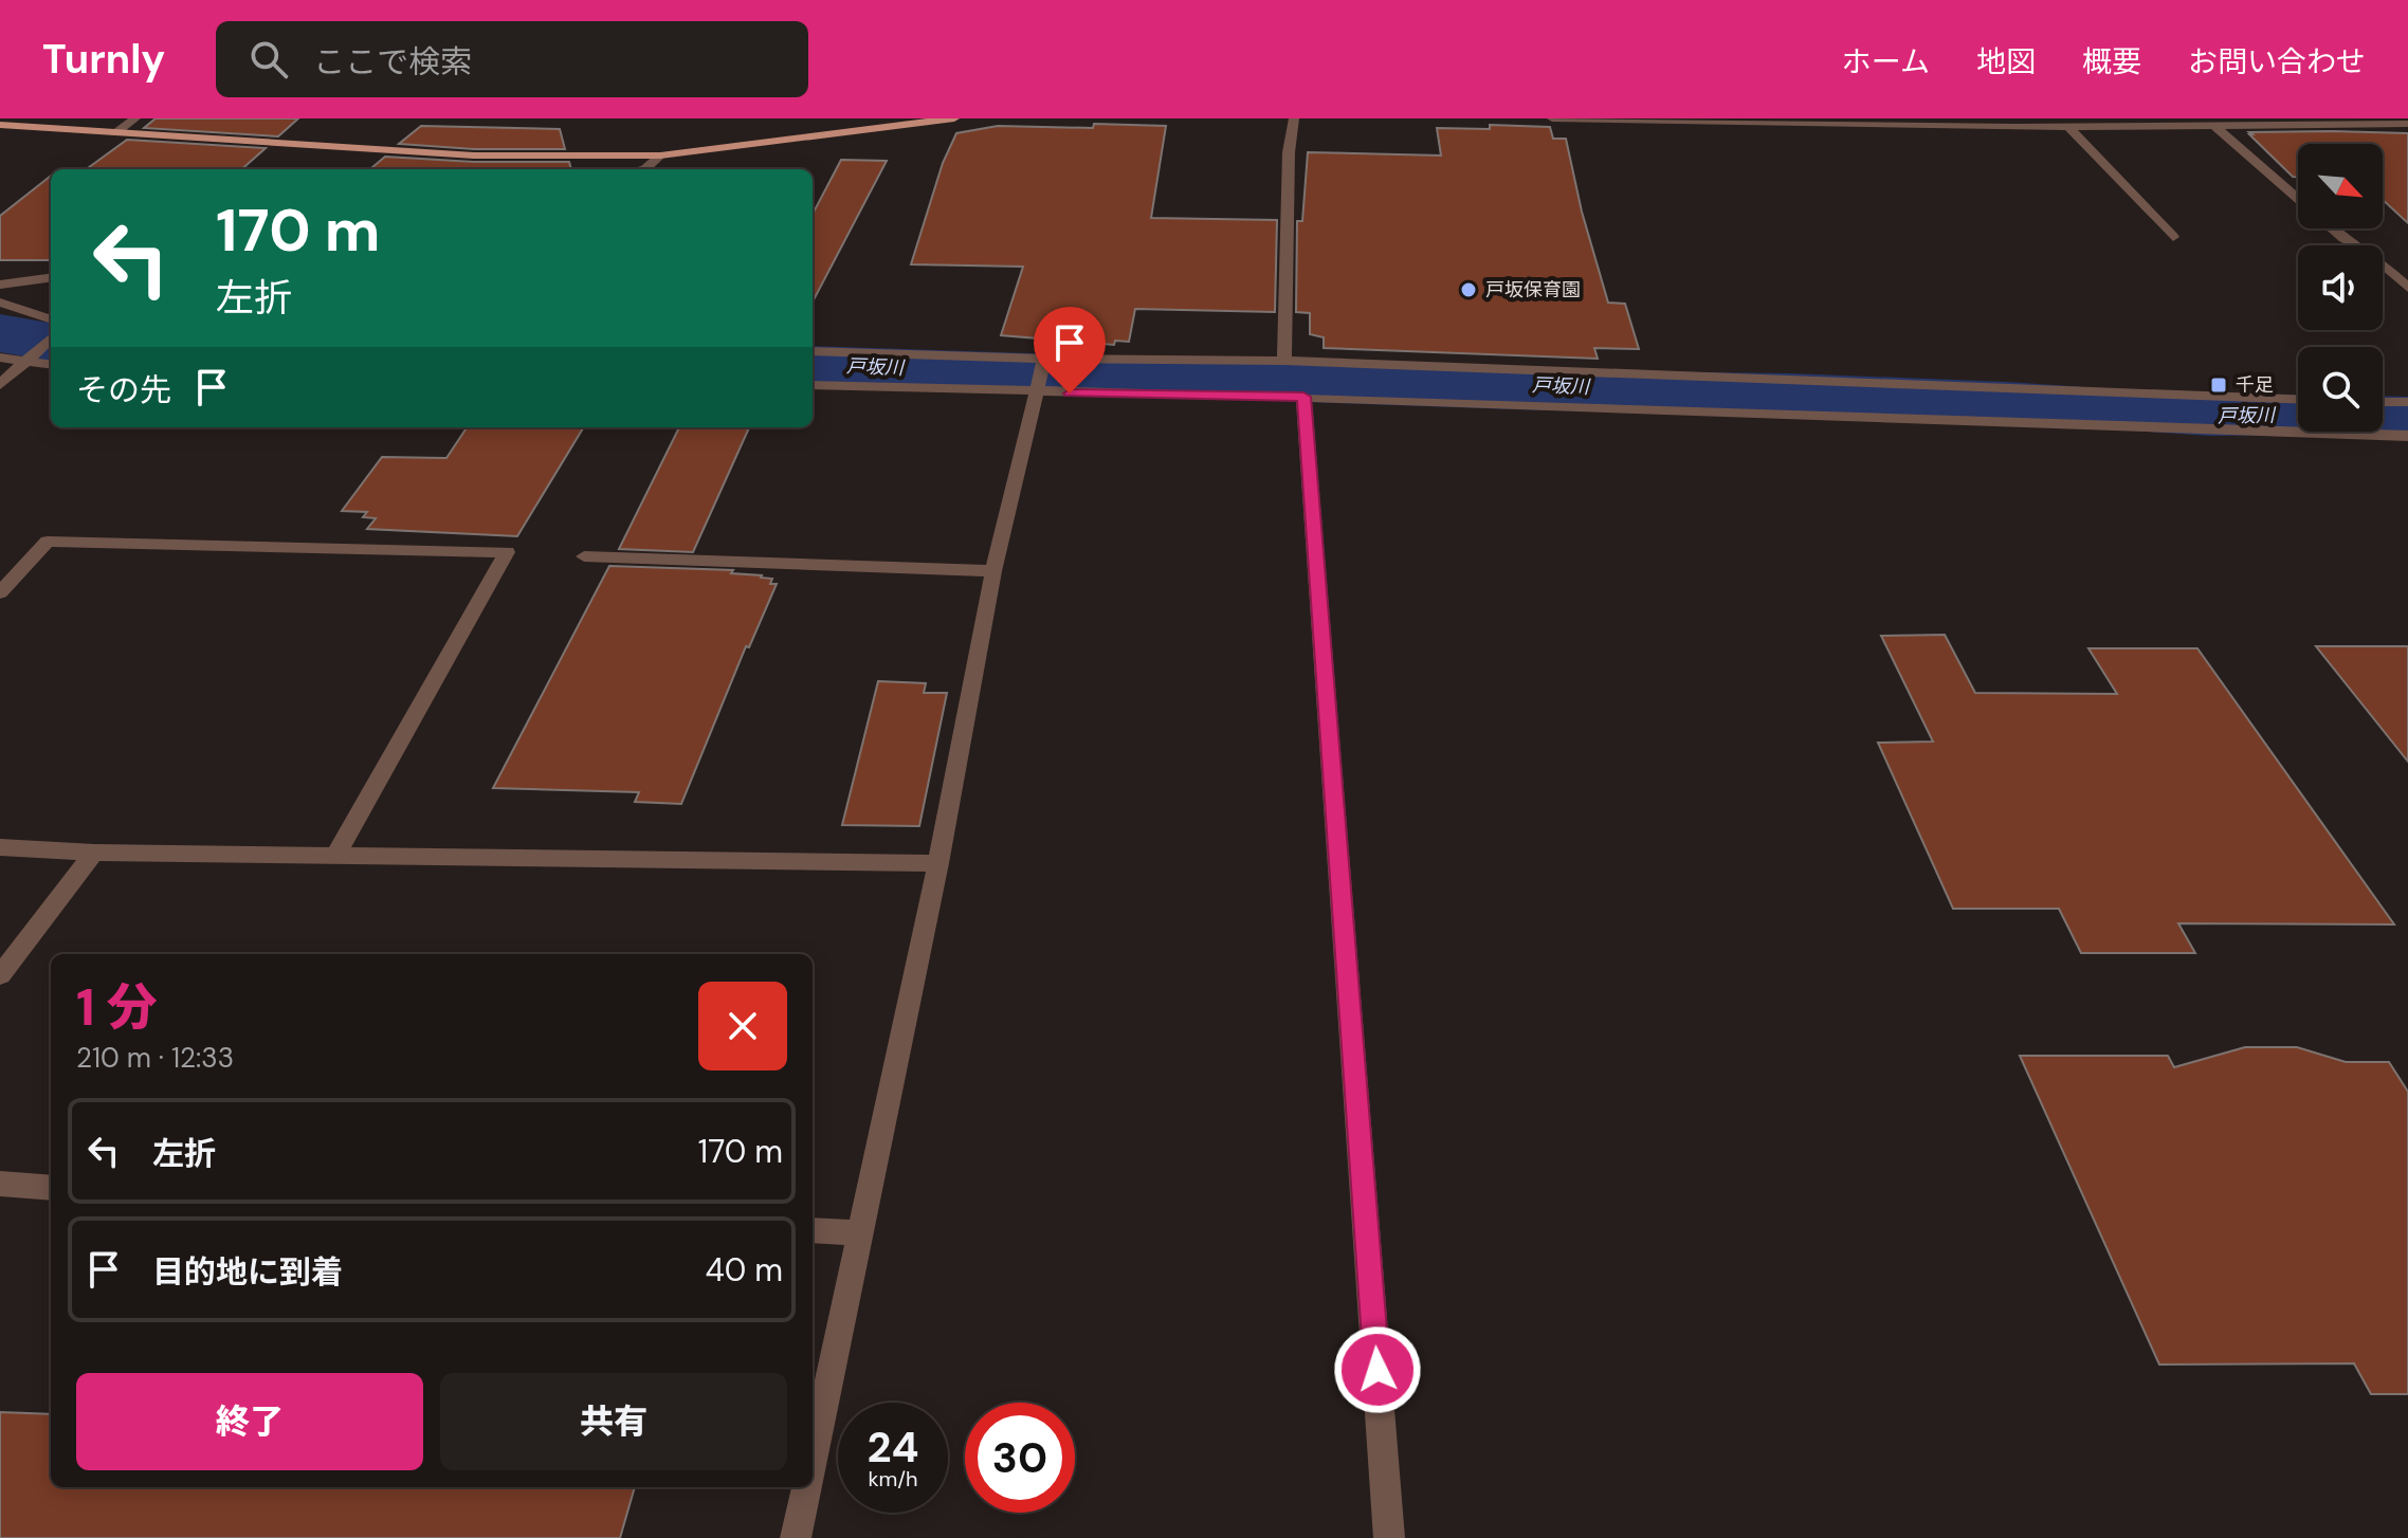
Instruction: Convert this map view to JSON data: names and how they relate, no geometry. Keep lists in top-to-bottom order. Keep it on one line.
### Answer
{"water":["戸坂川"],"places":{"other":["戸坂保育園"],"transit":["千足"]},"north":"bottom right","page":{"header":"Turnly","search":"ここで検索","nav":["ホーム","地図","概要","お問い合わせ"],"turn":["170 m","左折"],"then":"その先","heading":["1 分","210 m · 12:33"],"list":[{"name":"左折","value":"170 m"},{"name":"目的地に到着","value":"40 m"}],"buttons":["終了","共有"],"speed":"24 km/h","limit":"30"}}
